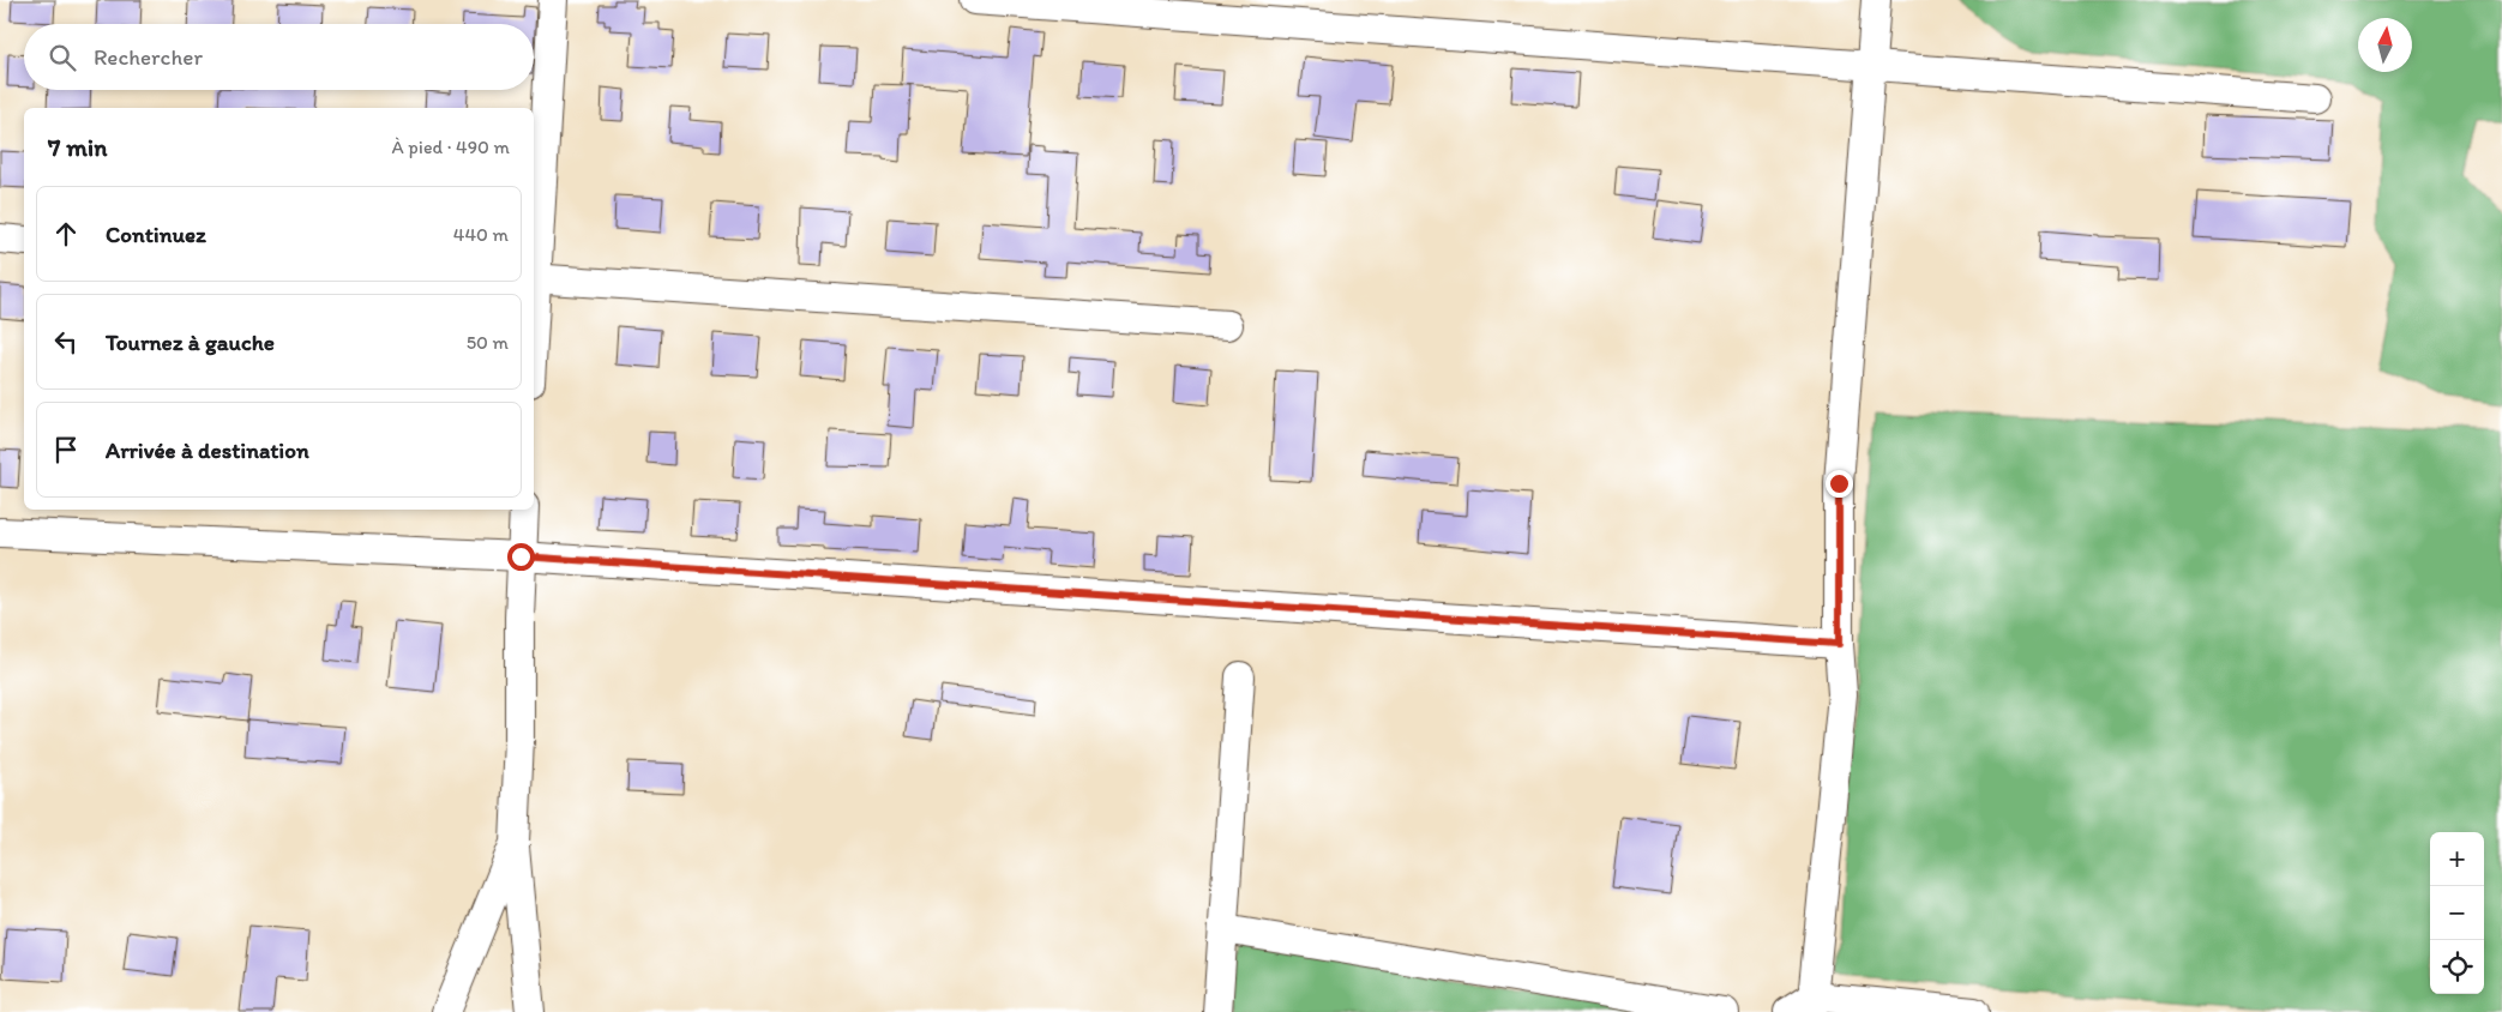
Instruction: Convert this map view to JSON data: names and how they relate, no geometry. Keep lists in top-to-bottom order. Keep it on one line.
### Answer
{"north":"top","page":{"search":"Rechercher","heading":["7 min","À pied · 490 m"],"list":[["Continuez","440 m"],["Tournez à gauche","50 m"],"Arrivée à destination"],"map_buttons":["+","−"]}}
